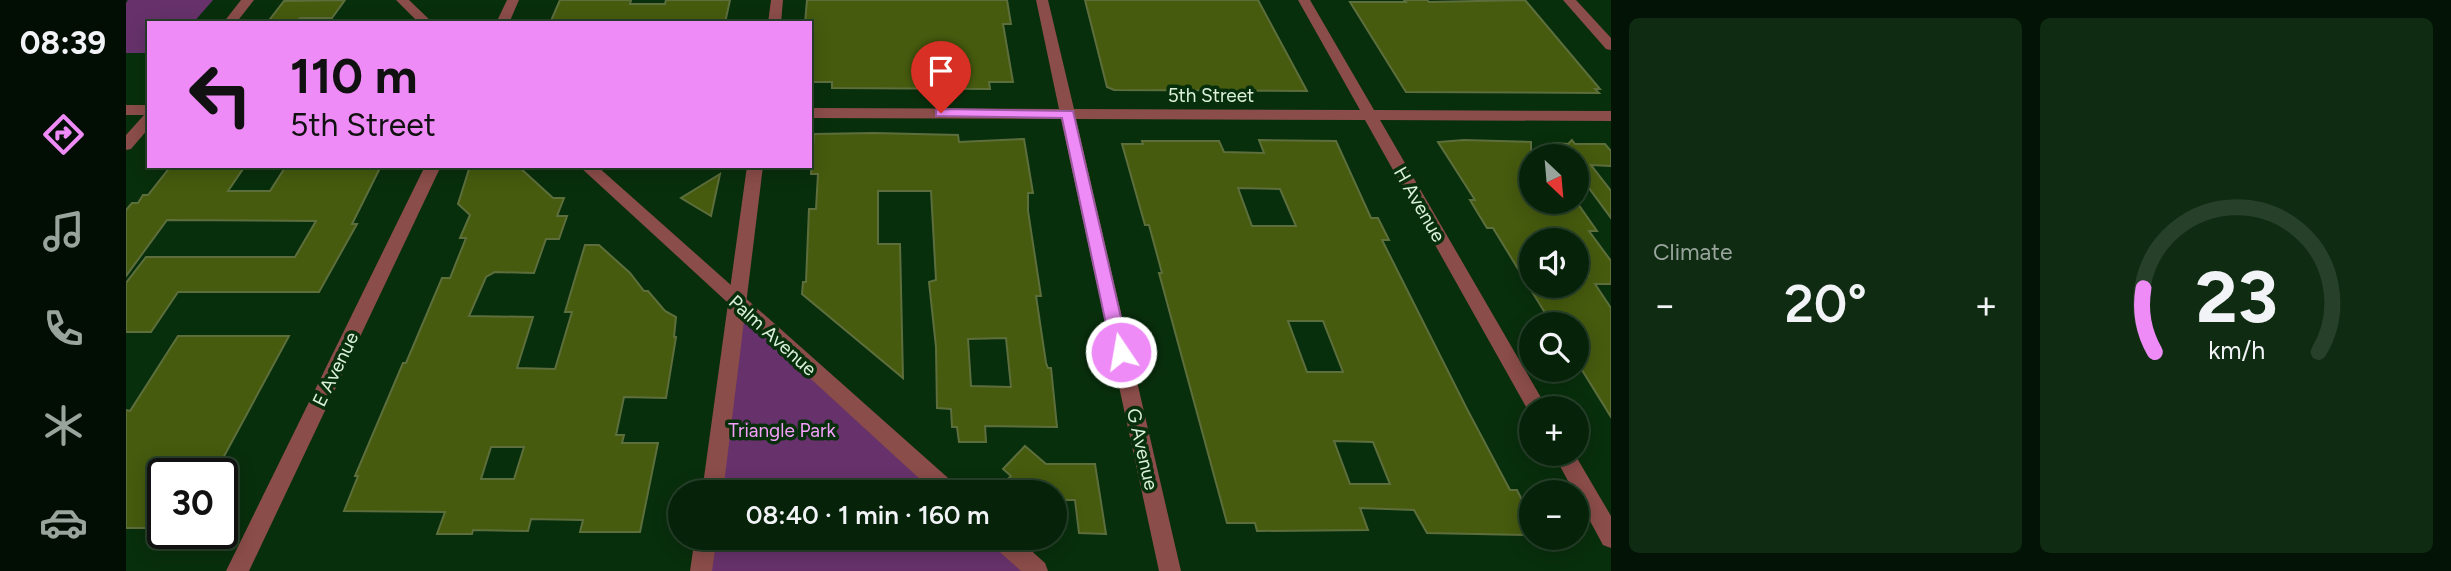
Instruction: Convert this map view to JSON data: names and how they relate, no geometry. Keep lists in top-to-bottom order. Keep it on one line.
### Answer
{"streets":{"street":["5th Street","H Avenue","Palm Avenue","E Avenue","G Avenue"]},"crossings":[["5th Street","H Avenue"],["5th Street","G Avenue"]],"parks":["Triangle Park"],"north":"bottom right","page":{"tabs":"08:39","tile":"Climate","turn":["110 m","5th Street"],"map_buttons":["+","−"],"heat":["−","20°","+"],"limit":"30","trip":"08:40 · 1 min · 160 m","gauge":["23","km/h"]}}
